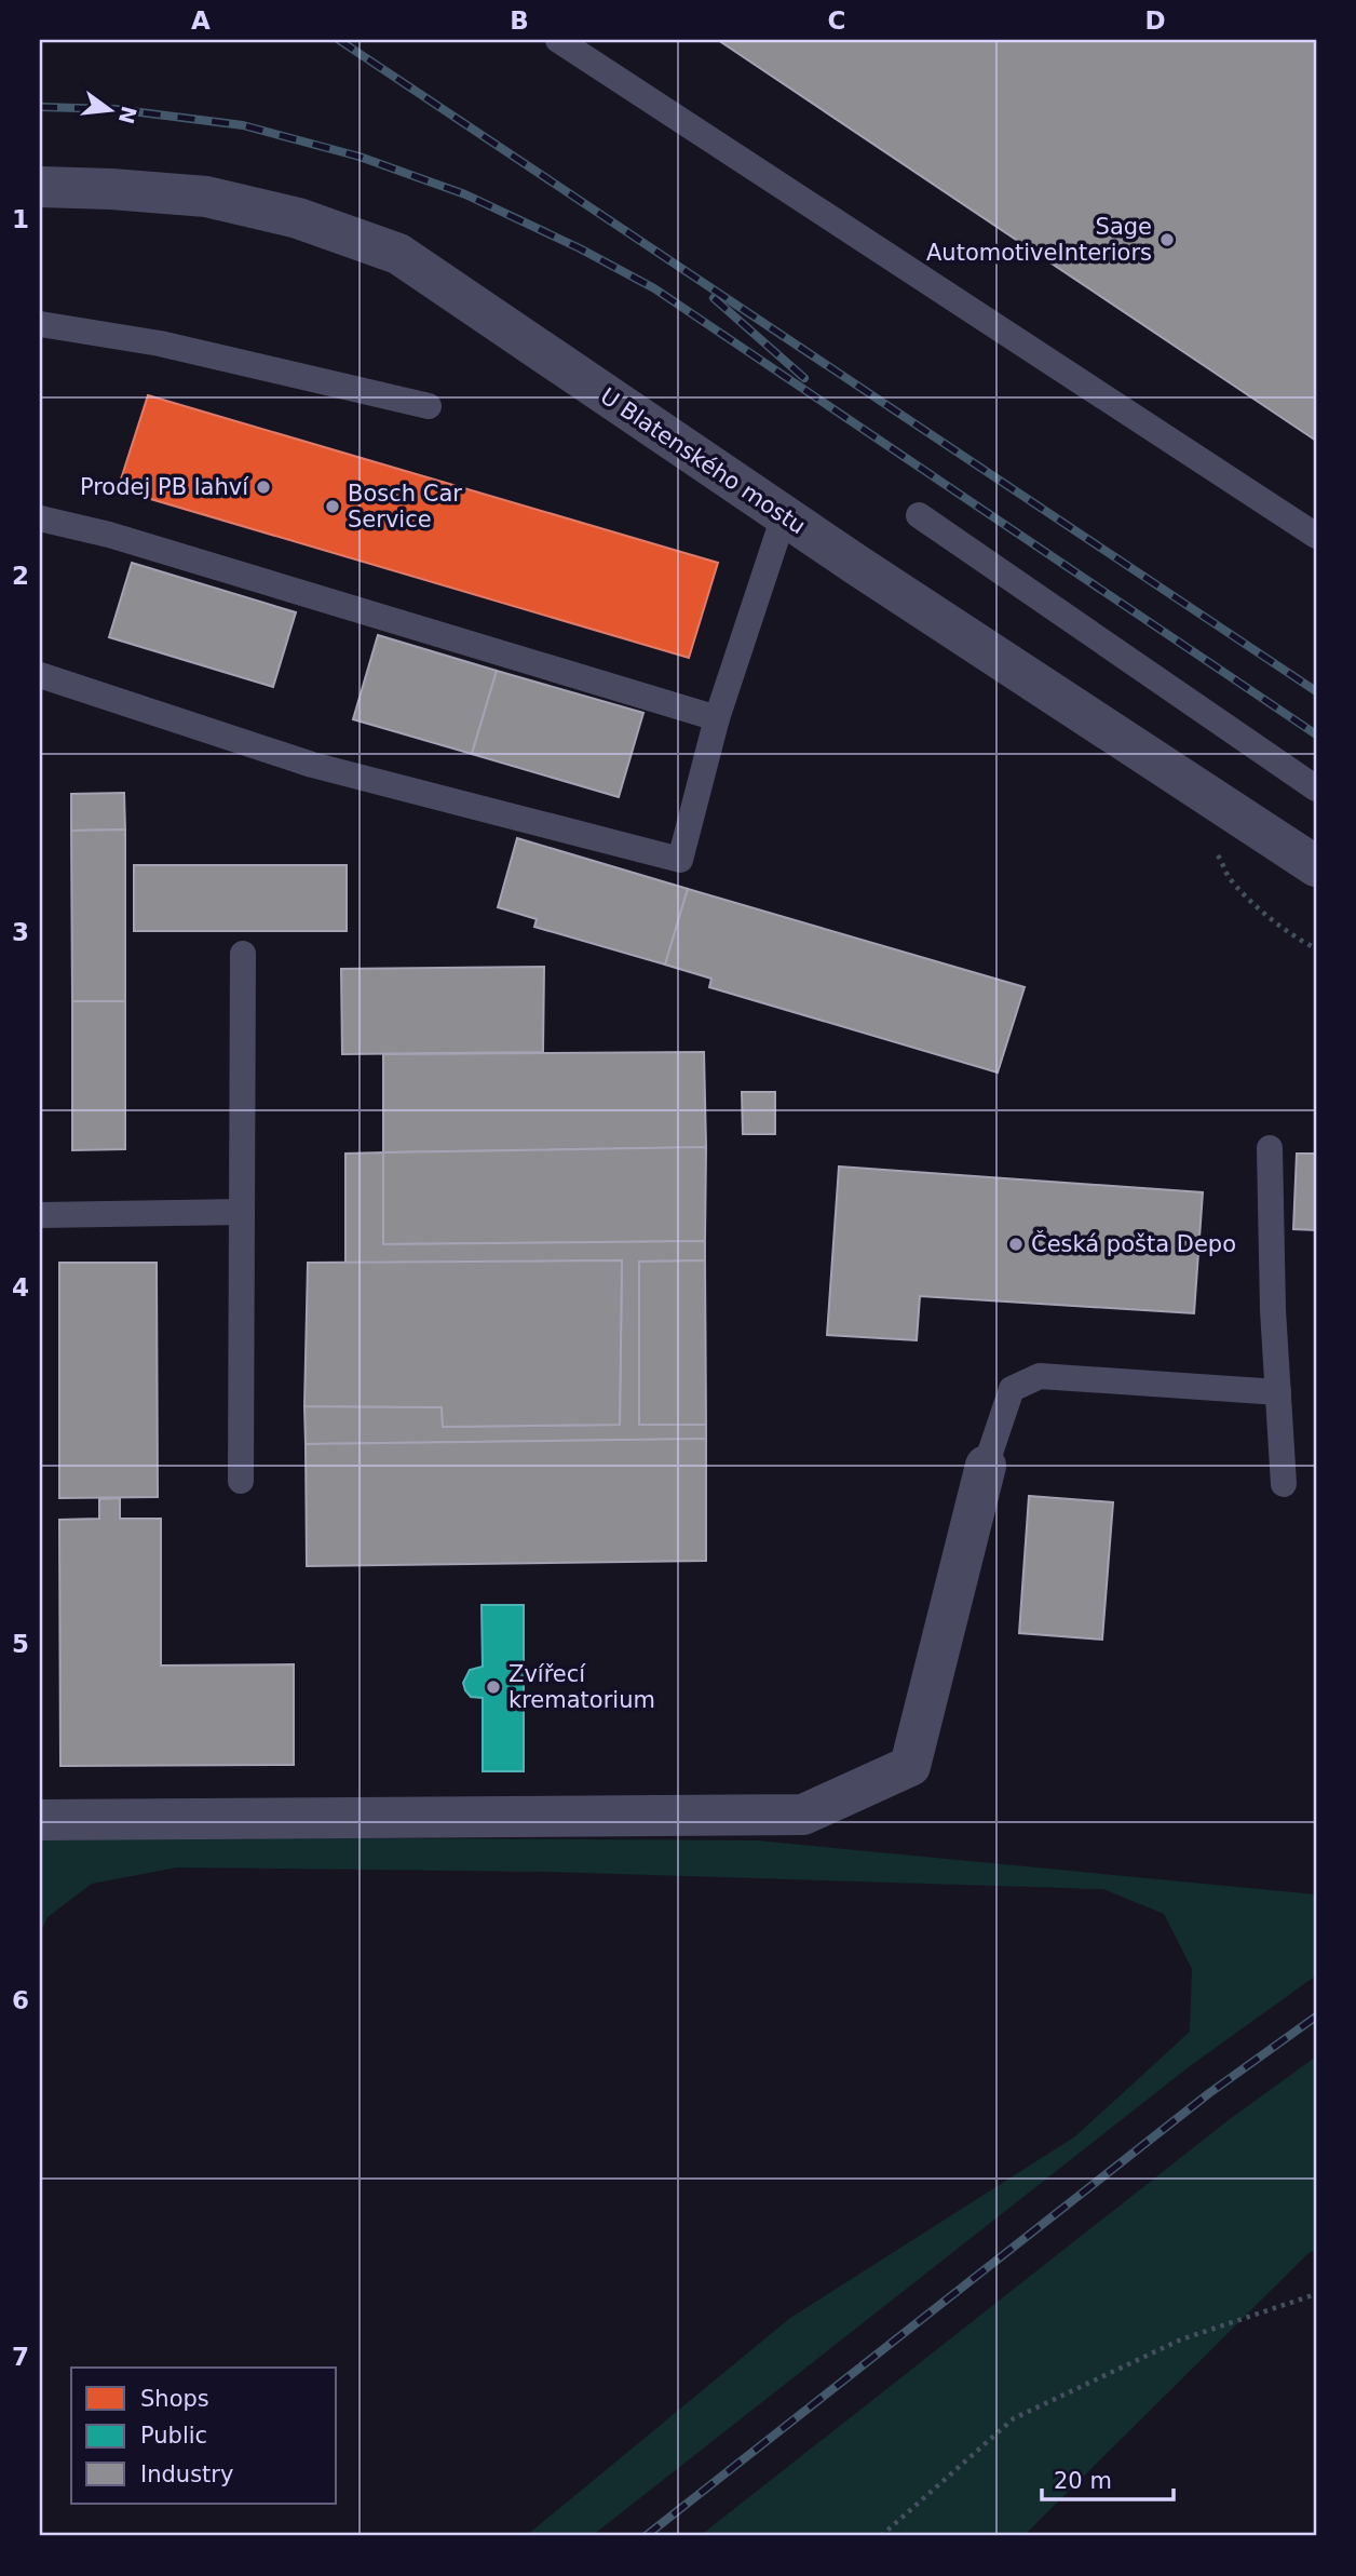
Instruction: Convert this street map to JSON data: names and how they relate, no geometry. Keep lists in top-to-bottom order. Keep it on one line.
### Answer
{"streets":{"street":["U Blatenského mostu"]},"places":["Sage AutomotiveInteriors","Prodej PB lahví","Bosch Car Service","Česká pošta Depo","Zvířecí krematorium"],"legend":["Shops","Public","Industry"],"scale_bar":"20 m","north":"right","grid":{"columns":["A","B","C","D"],"rows":["1","2","3","4","5","6","7"]}}
